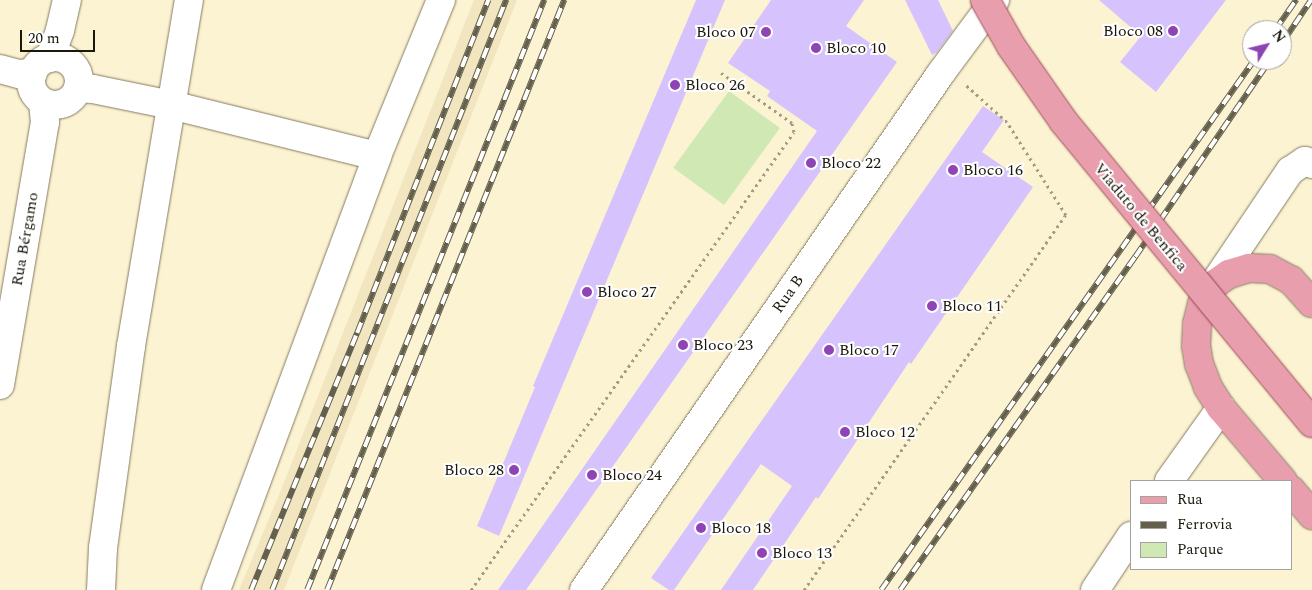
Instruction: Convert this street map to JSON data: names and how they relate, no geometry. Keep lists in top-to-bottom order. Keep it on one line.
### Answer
{"streets":{"main road":["Viaduto de Benfica"],"street":["Rua Bérgamo","Rua B"]},"places":["Bloco 08","Bloco 07","Bloco 10","Bloco 26","Bloco 22","Bloco 16","Bloco 27","Bloco 11","Bloco 23","Bloco 17","Bloco 12","Bloco 28","Bloco 24","Bloco 18","Bloco 13"],"legend":["Rua","Ferrovia","Parque"],"scale_bar":"20 m","north":"top right"}
